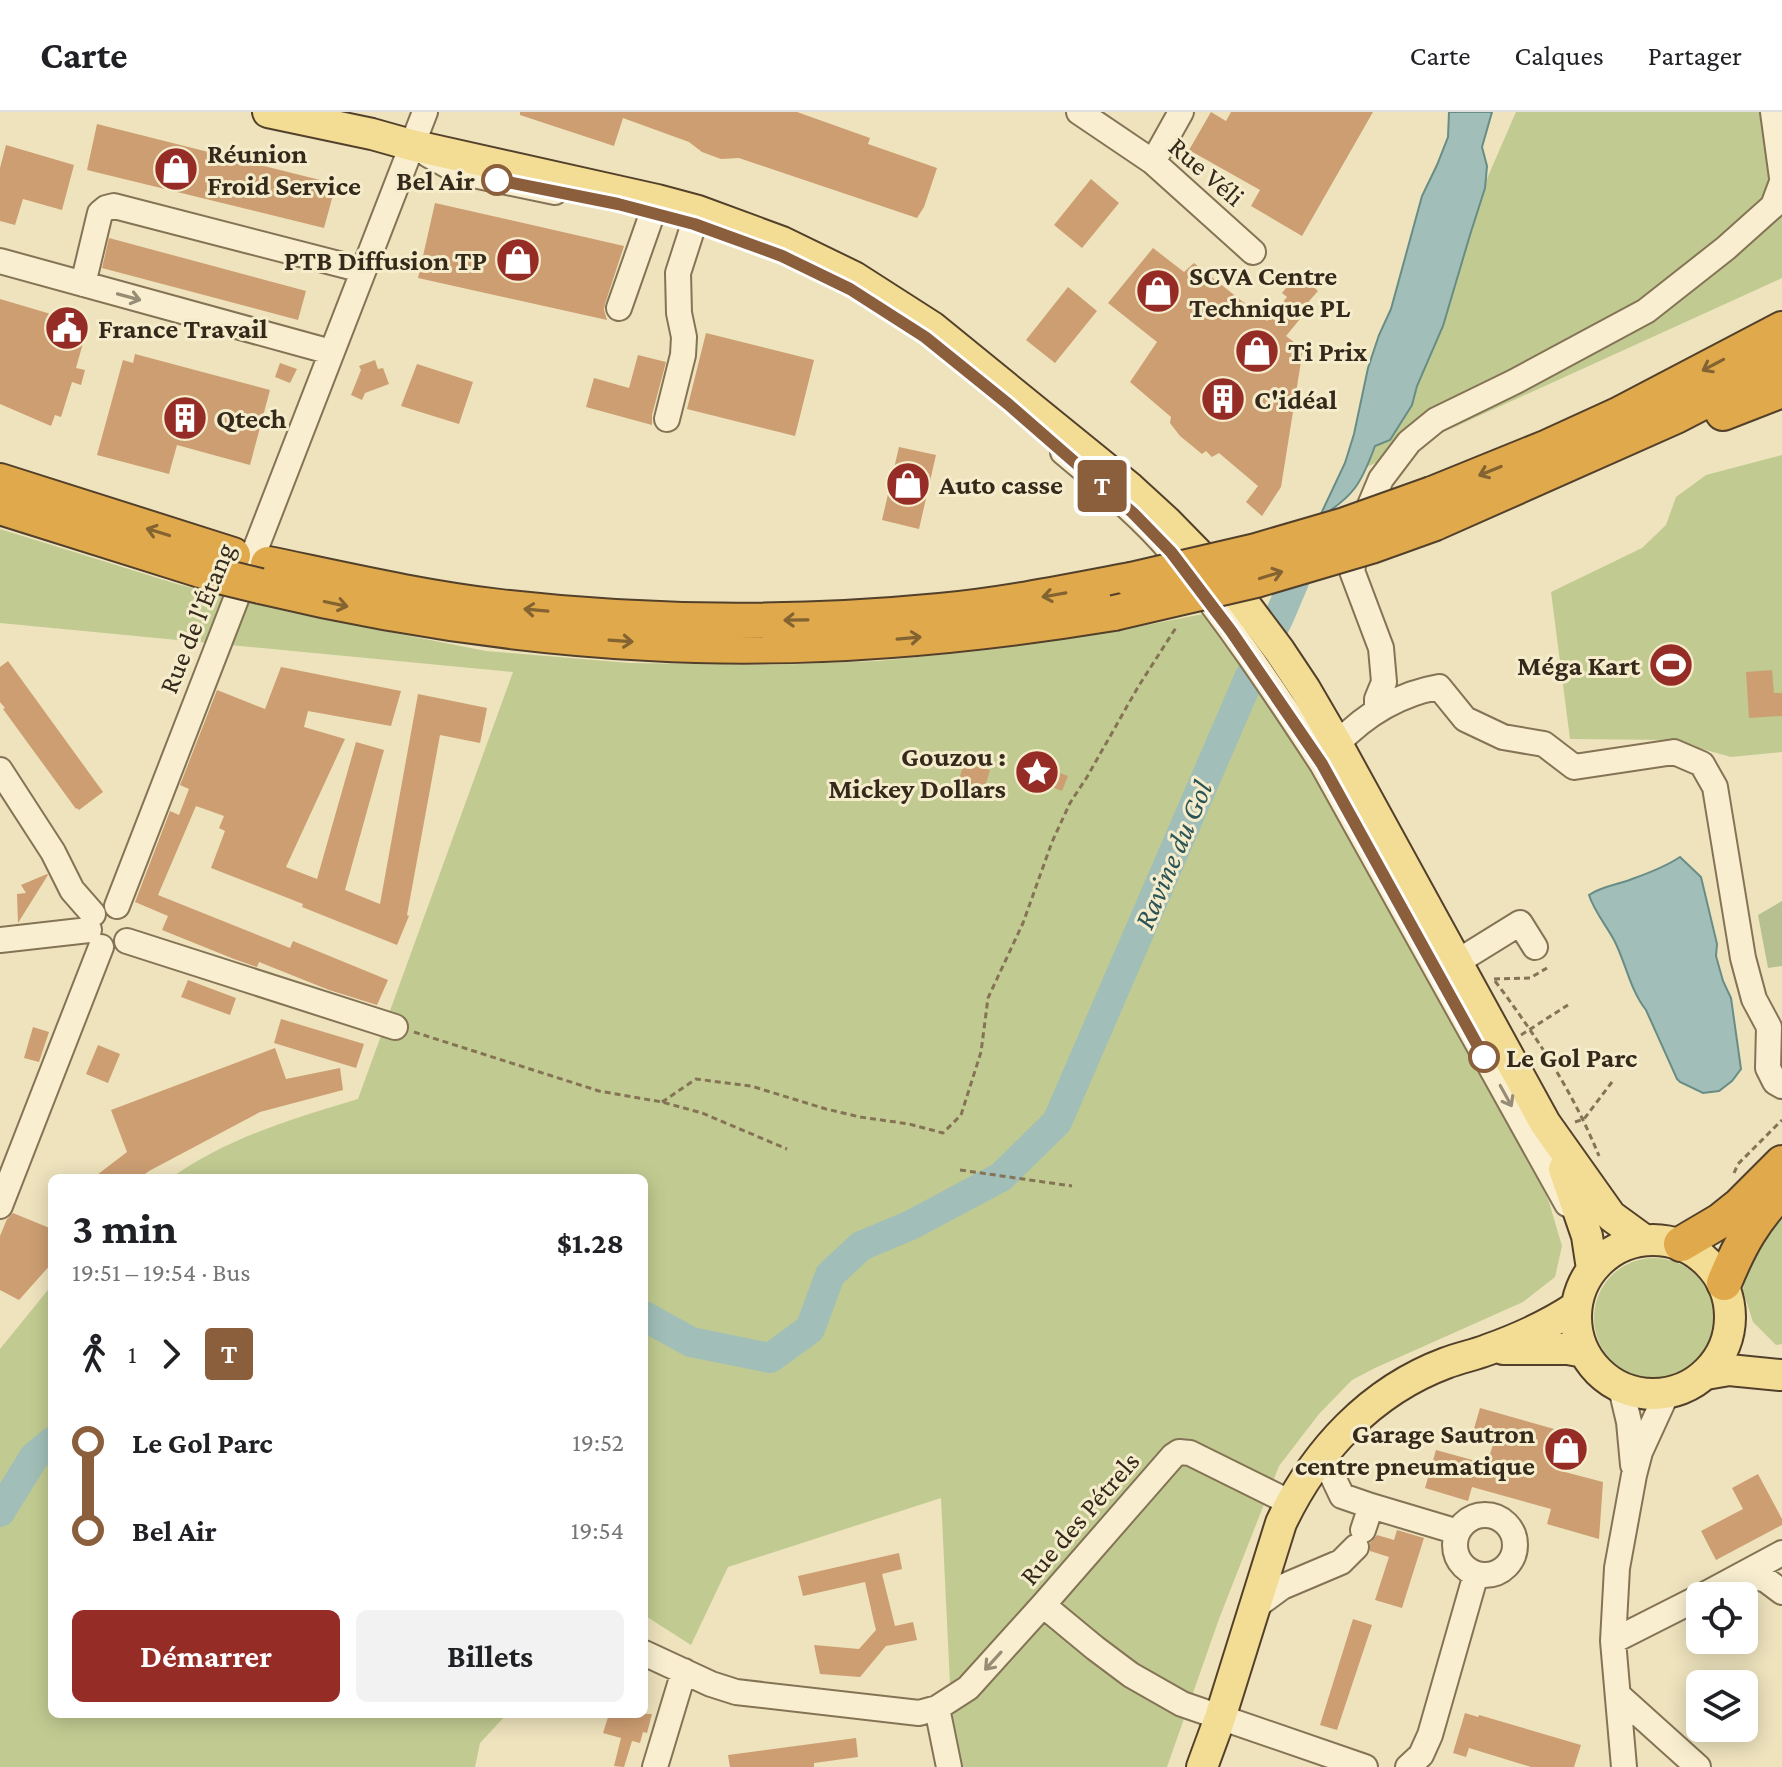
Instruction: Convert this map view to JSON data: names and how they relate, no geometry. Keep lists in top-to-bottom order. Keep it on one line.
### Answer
{"streets":{"street":["Rue Véli","Rue de l'Étang","Rue des Pétrels"]},"water":["Ravine du Gol"],"places":{"shop":["Réunion Froid Service","PTB Diffusion TP","SCVA Centre Technique PL","Ti Prix","Auto casse","Garage Sautron centre pneumatique"],"other":["Bel Air","Le Gol Parc"],"public building":["France Travail"],"building":["C'idéal","Qtech"],"sports":["Méga Kart"],"place":["Gouzou : Mickey Dollars"]},"lines":["bus line T"],"page":{"header":"Carte","nav":["Carte","Calques","Partager"],"on_map":"T","heading":["3 min","19:51 – 19:54 · Bus","$1.28"],"legs":["1","T"],"list":[{"name":"Le Gol Parc","value":"19:52"},{"name":"Bel Air","value":"19:54"}],"buttons":["Démarrer","Billets"]}}
